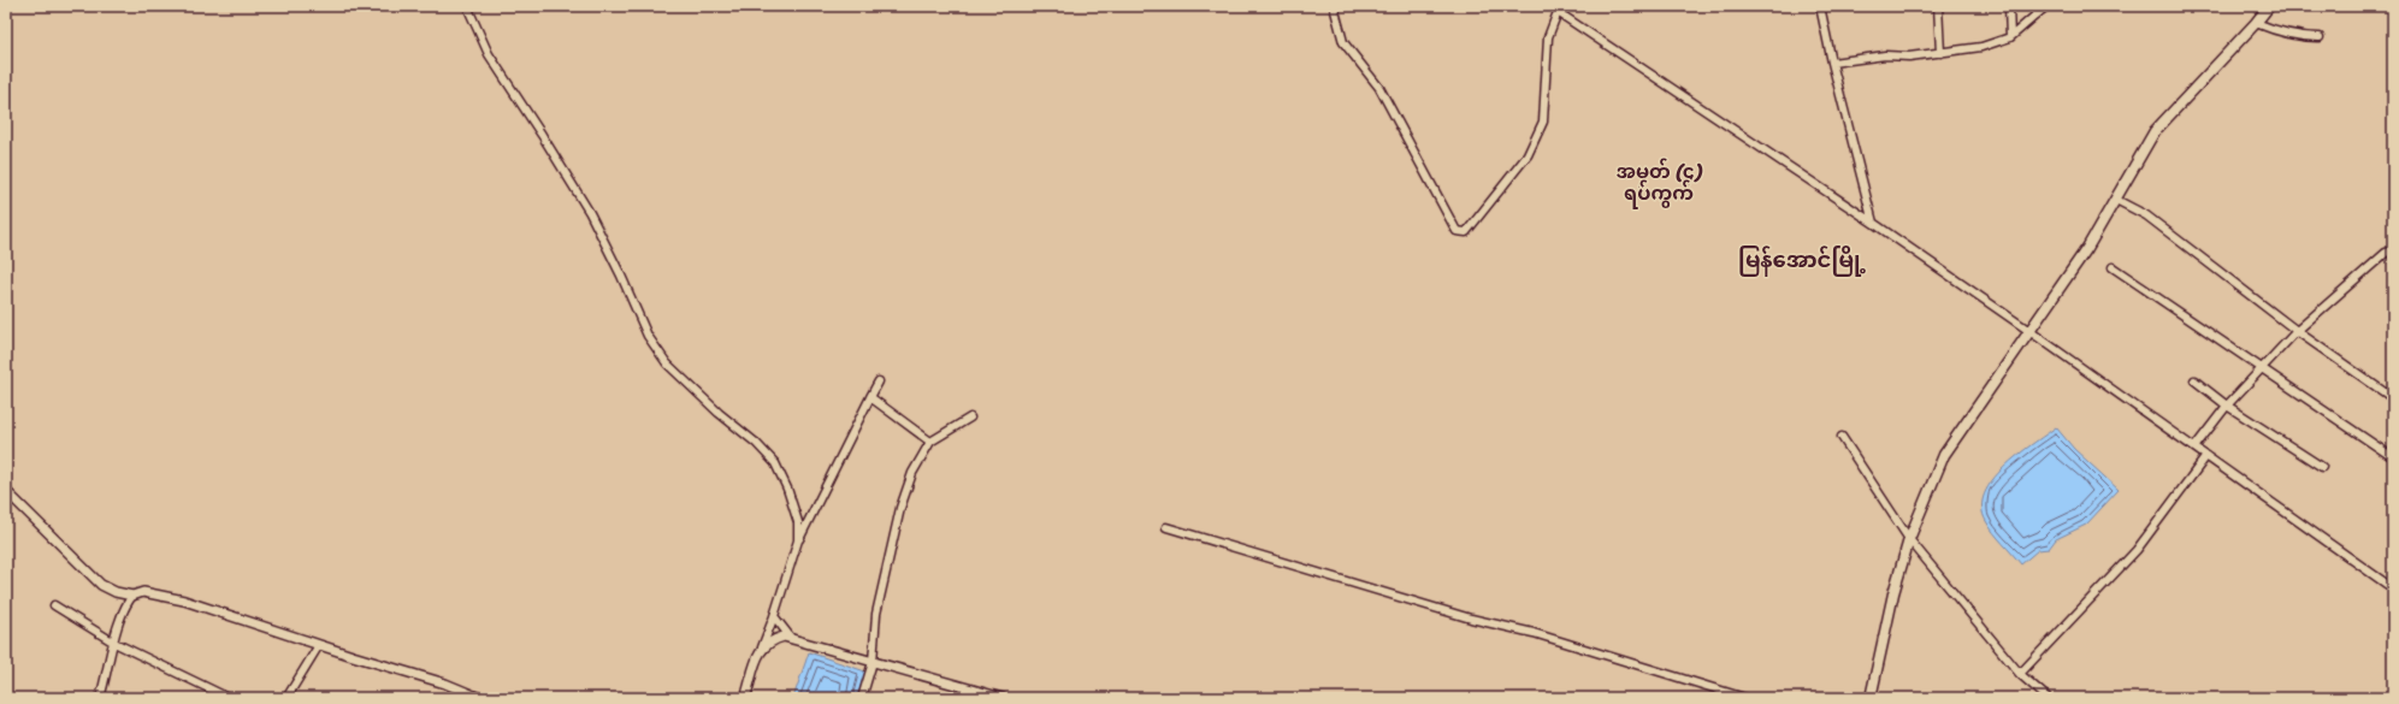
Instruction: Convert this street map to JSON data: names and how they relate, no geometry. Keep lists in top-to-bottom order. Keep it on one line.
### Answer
{"districts":["အမှတ် (၄) ရပ်ကွက်","မြန်အောင်မြို့"]}
